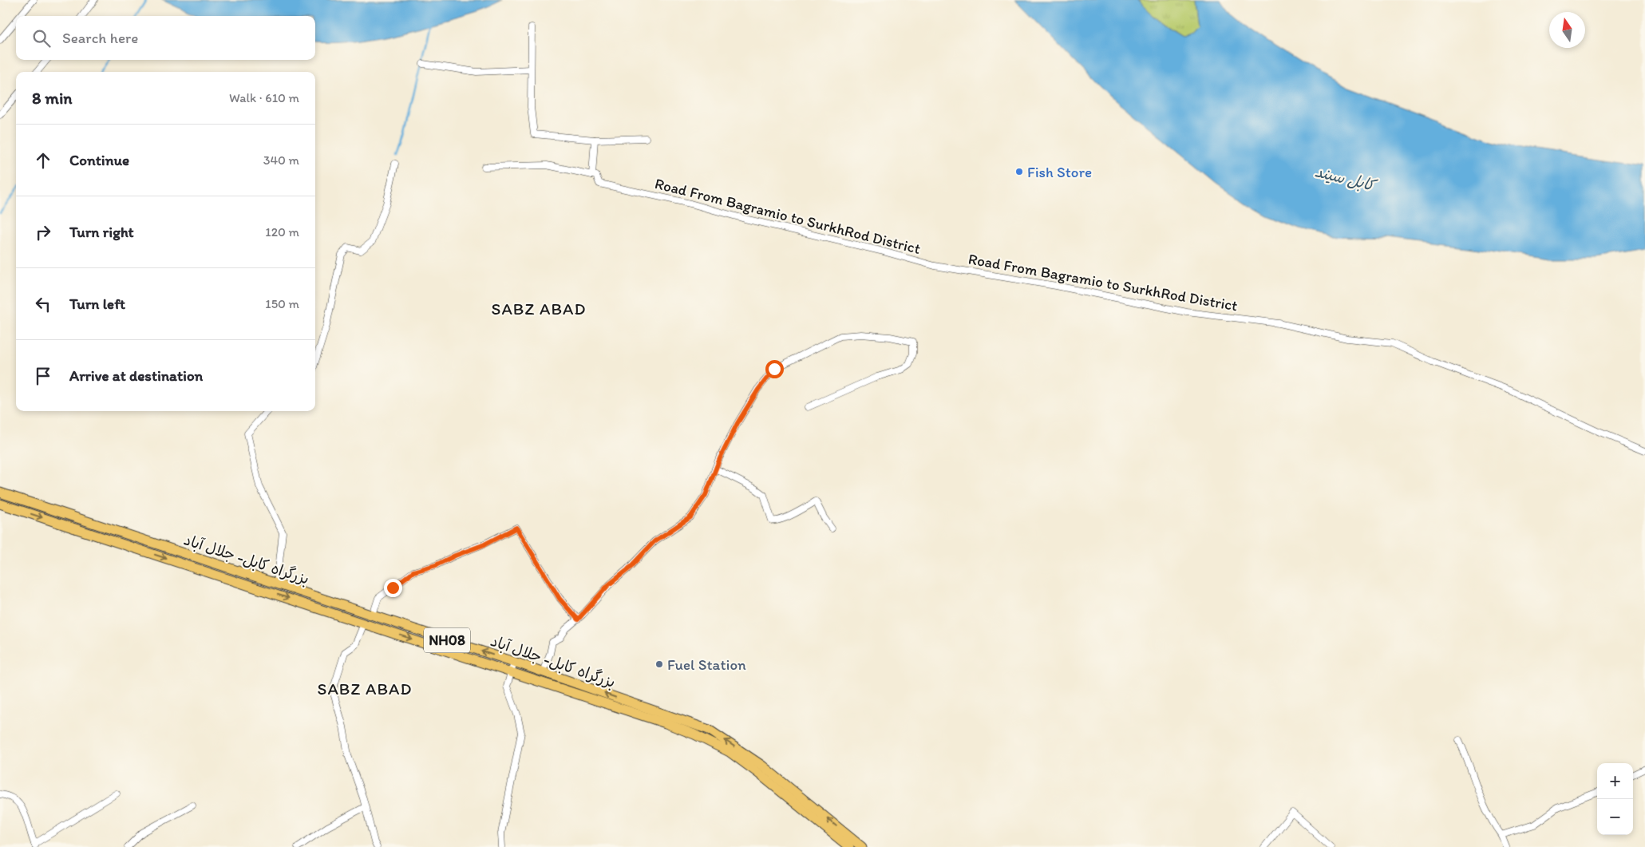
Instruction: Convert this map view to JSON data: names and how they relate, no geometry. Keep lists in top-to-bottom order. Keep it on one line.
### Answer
{"streets":{"highway":["بزرگراه کابل- جلال آباد","NH08"],"street":["Road From Bagramio to SurkhRod District"]},"districts":["SABZ ABAD","SABZ ABAD"],"water":["کابل سيند"],"places":["Fish Store","Fuel Station"],"north":"top","page":{"search":"Search here","heading":["8 min","Walk · 610 m"],"list":[["Continue","340 m"],["Turn right","120 m"],["Turn left","150 m"],"Arrive at destination"],"map_buttons":["+","−"]}}
